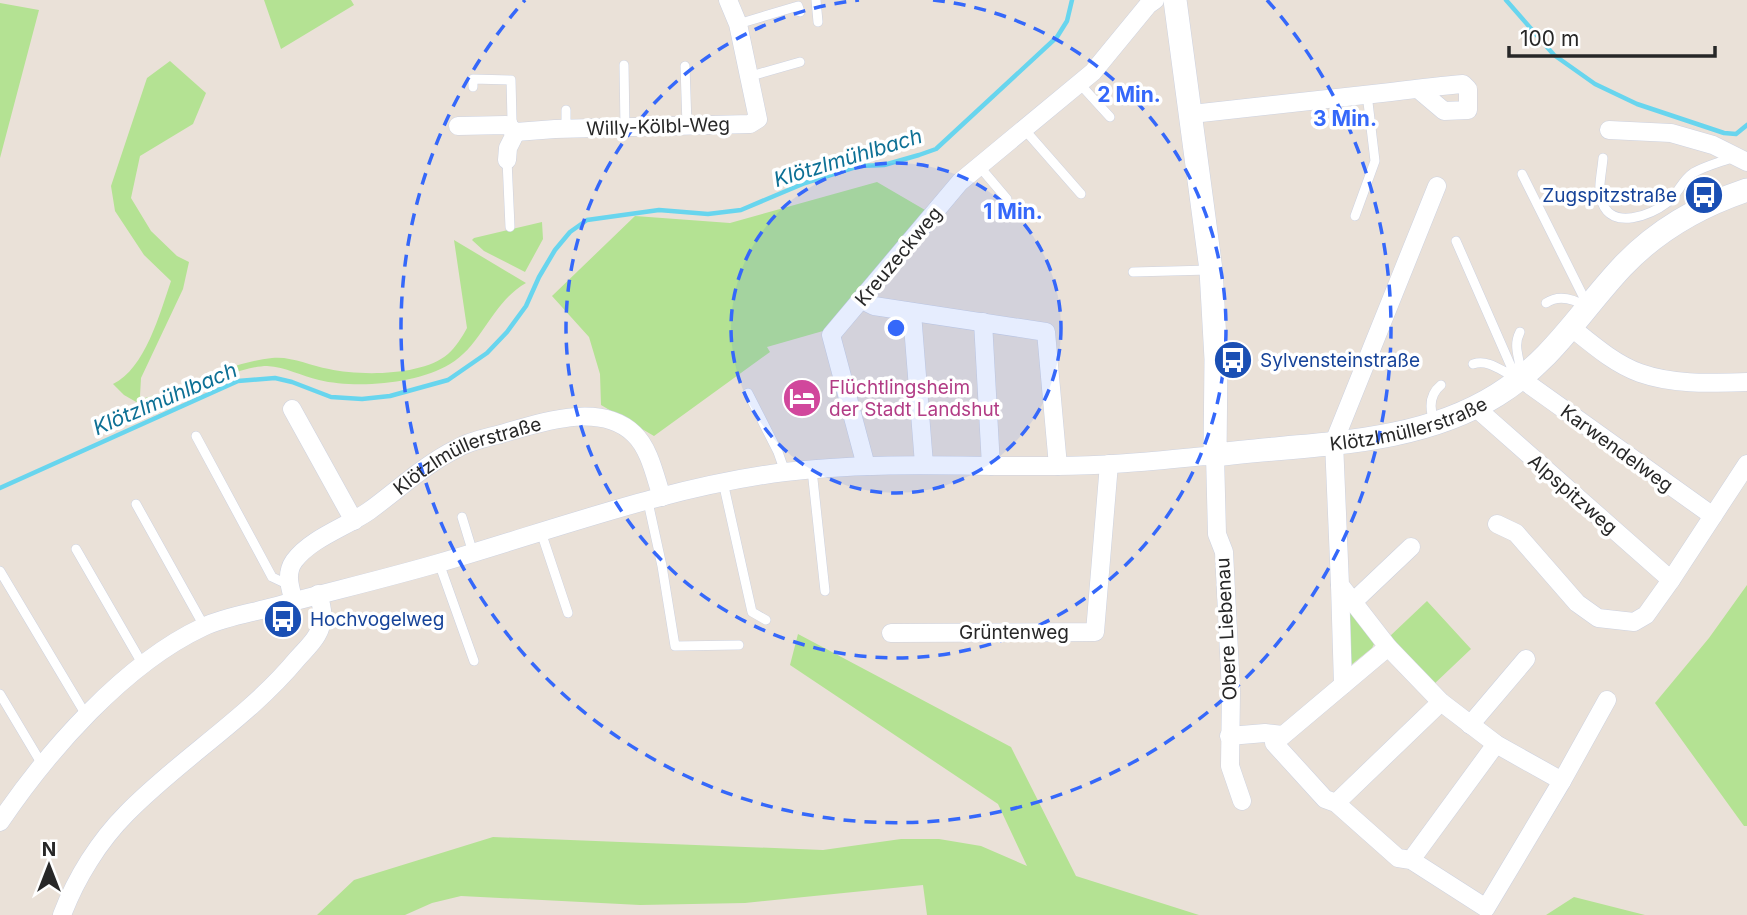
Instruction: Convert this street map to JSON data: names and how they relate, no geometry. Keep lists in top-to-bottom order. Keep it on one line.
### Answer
{"streets":{"street":["Willy-Kölbl-Weg","Kreuzeckweg","Klötzlmüllerstraße","Karwendelweg","Alpspitzweg","Obere Liebenau","Grüntenweg"]},"crossings":[["Kreuzeckweg","Klötzlmüllerstraße"],["Klötzlmüllerstraße","Karwendelweg"],["Klötzlmüllerstraße","Alpspitzweg"],["Klötzlmüllerstraße","Obere Liebenau"],["Klötzlmüllerstraße","Grüntenweg"]],"water":["Klötzlmühlbach"],"places":{"bus stop":["Zugspitzstraße","Sylvensteinstraße","Hochvogelweg"],"hotel":["Flüchtlingsheim der Stadt Landshut"]},"scale_bar":"100 m","north":"top","rings":["2 Min.","3 Min.","1 Min."]}
